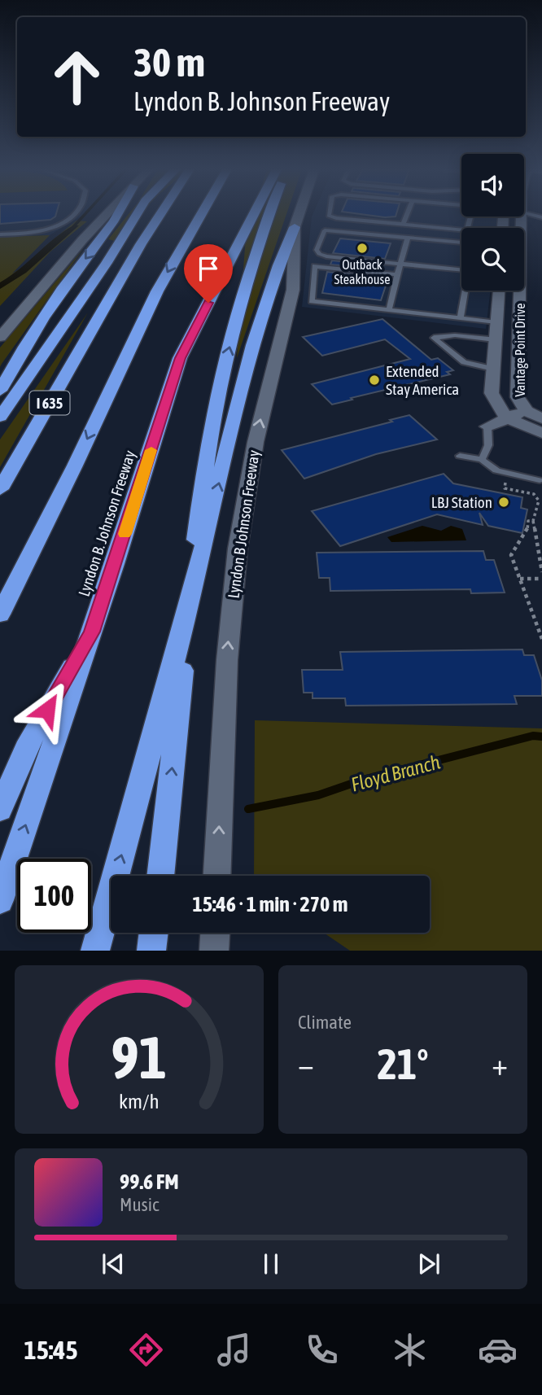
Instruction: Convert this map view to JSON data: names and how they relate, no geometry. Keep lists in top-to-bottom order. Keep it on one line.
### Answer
{"streets":{"highway":["I 635","Lyndon B. Johnson Freeway"],"main road":["Vantage Point Drive","Lyndon B Johnson Freeway"]},"one_way":["Lyndon B Johnson Freeway"],"water":["Floyd Branch"],"places":["Outback Steakhouse","Extended Stay America","LBJ Station"],"page":{"turn":["30 m","Lyndon B. Johnson Freeway"],"limit":"100","trip":"15:46 · 1 min · 270 m","tile":"Climate","heat":["−","21°","+"],"song":["99.6 FM","Music"],"tabs":"15:45","gauge":["91","km/h"]}}
